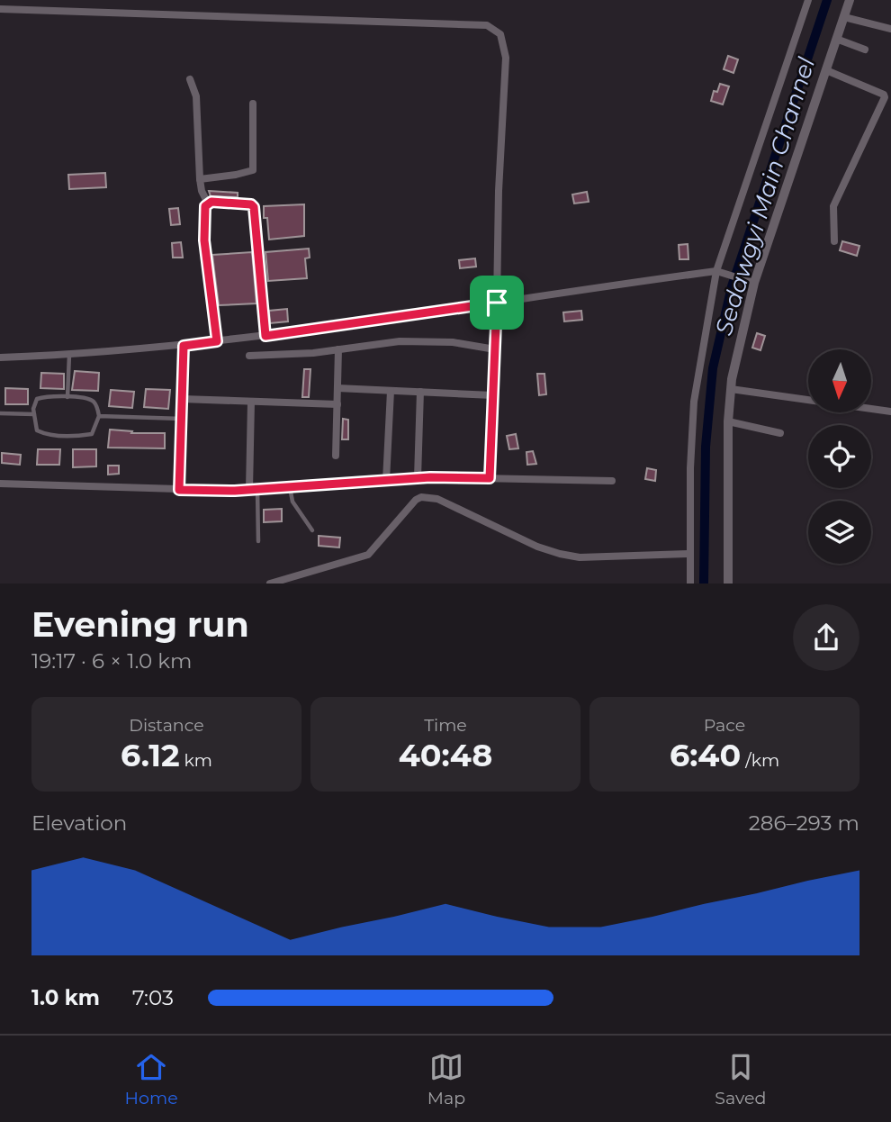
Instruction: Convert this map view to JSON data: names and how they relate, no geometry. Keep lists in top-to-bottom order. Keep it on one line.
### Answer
{"water":["Sedawgyi Main Channel"],"north":"bottom","page":{"heading":["Evening run","19:17 · 6 × 1.0 km"],"stats":[["Distance","6.12 km"],["Time","40:48"],["Pace","6:40 /km"]],"chart":["Elevation","286–293 m"],"list":[{"name":"1.0 km","note":"7:03"}],"tabs":["Home","Map","Saved"]}}
